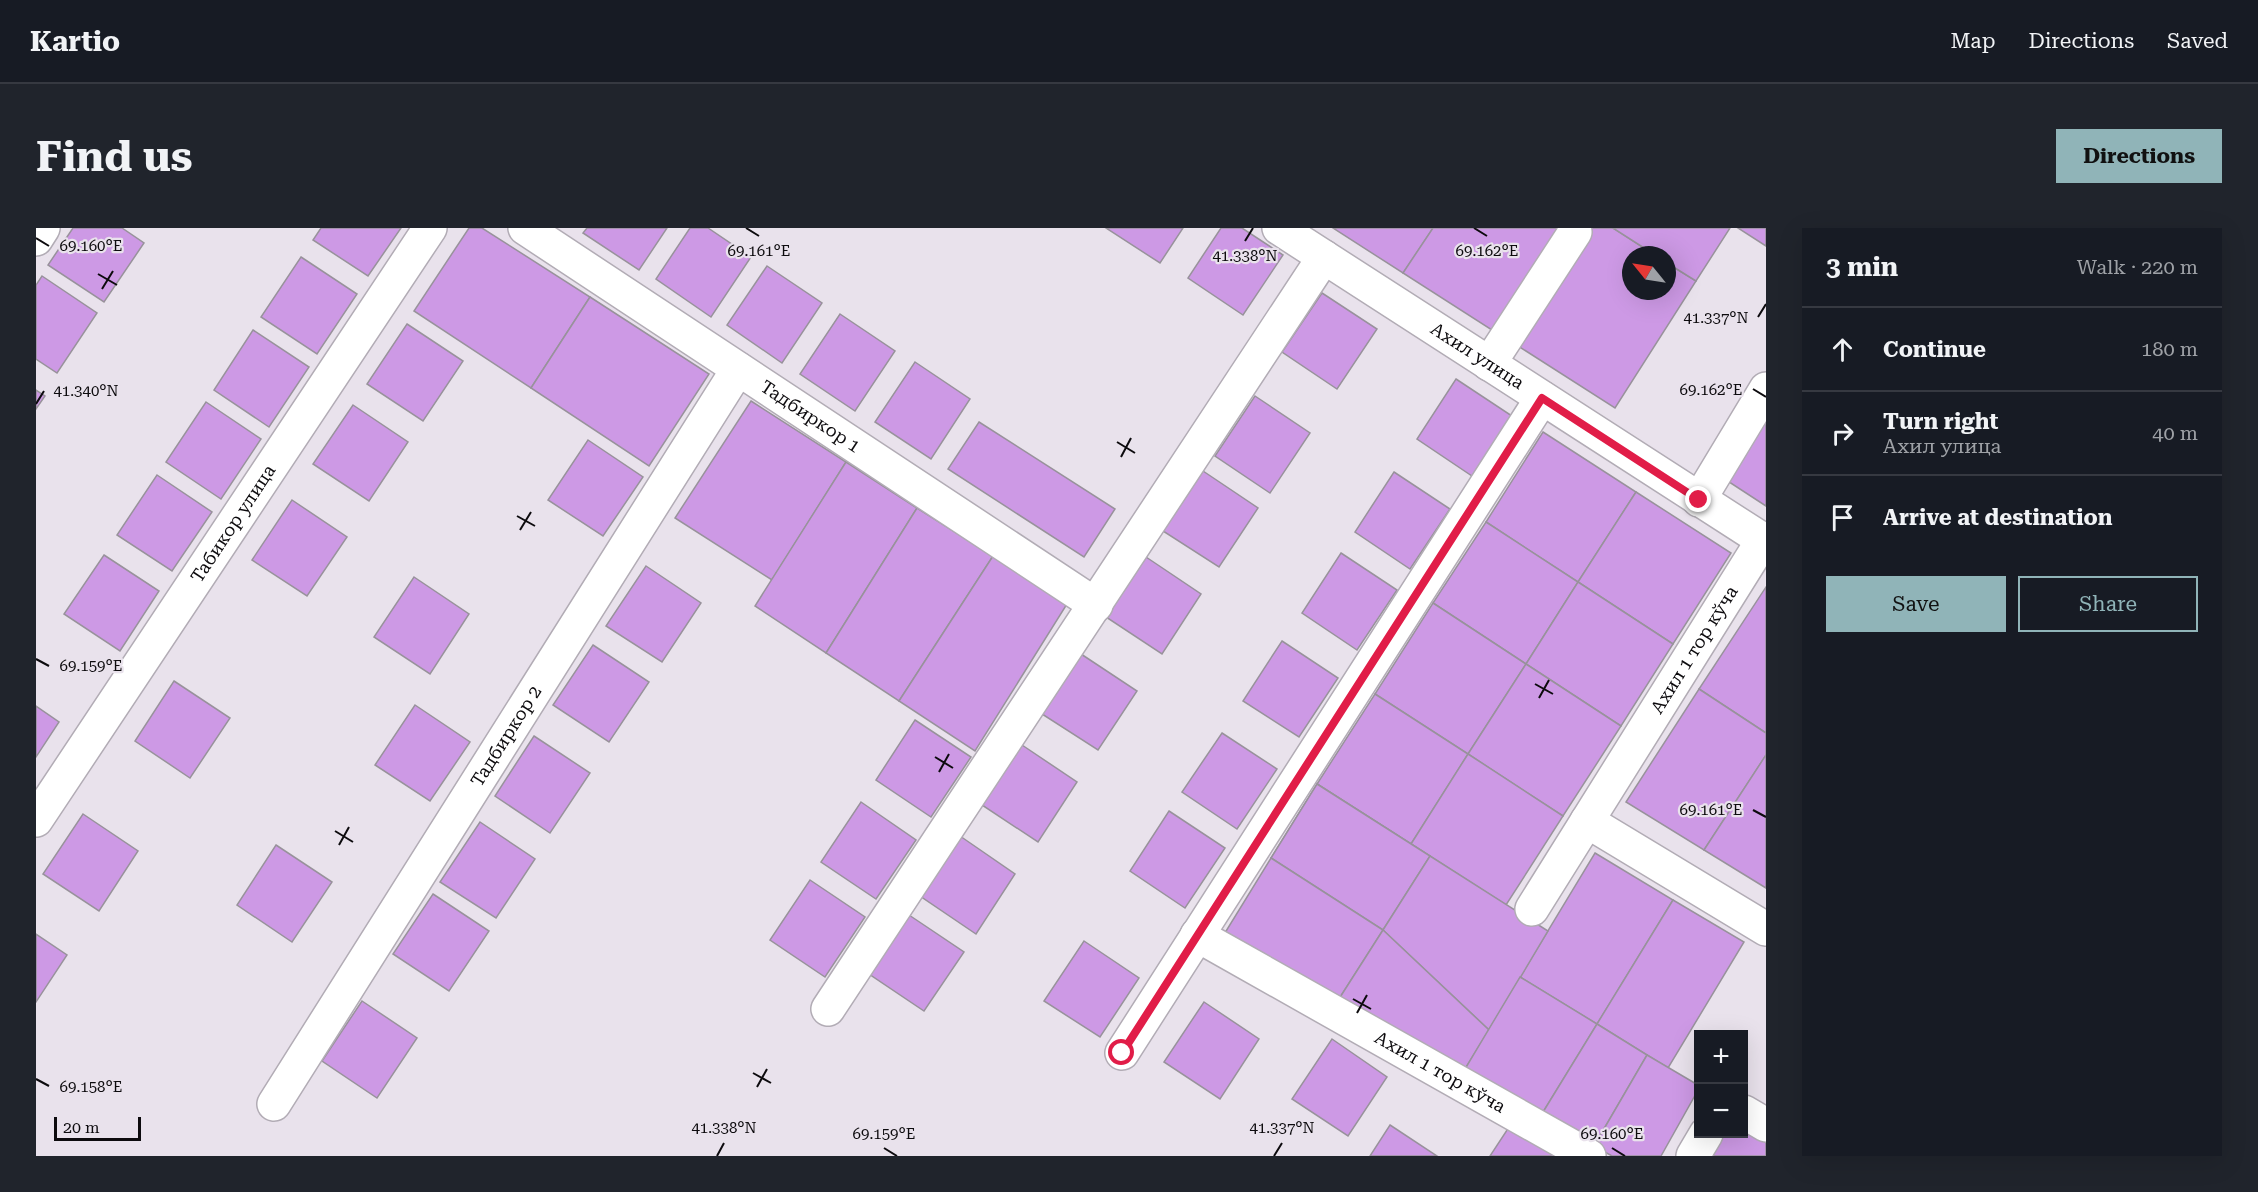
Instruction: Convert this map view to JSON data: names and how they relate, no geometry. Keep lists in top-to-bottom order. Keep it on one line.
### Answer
{"streets":{"street":["Ахил улица","Тадбиркор 1","Табикор улица","Ахил 1 тор кўча","Тадбиркор 2"]},"crossings":[["Ахил улица","Ахил 1 тор кўча"],["Тадбиркор 1","Тадбиркор 2"]],"scale_bar":"20 m","north":"top left","page":{"header":"Kartio","nav":["Map","Directions","Saved"],"buttons":["Directions",["Save","Share"]],"title":"Find us","heading":["3 min","Walk · 220 m"],"list":[["Continue","180 m"],["Turn right","Ахил улица","40 m"],"Arrive at destination"],"map_buttons":["+","−"],"scale":"20 m"},"coordinates":["69.160°E","69.162°E","69.161°E","41.338°N","41.337°N","41.340°N","69.159°E","69.158°E"]}
